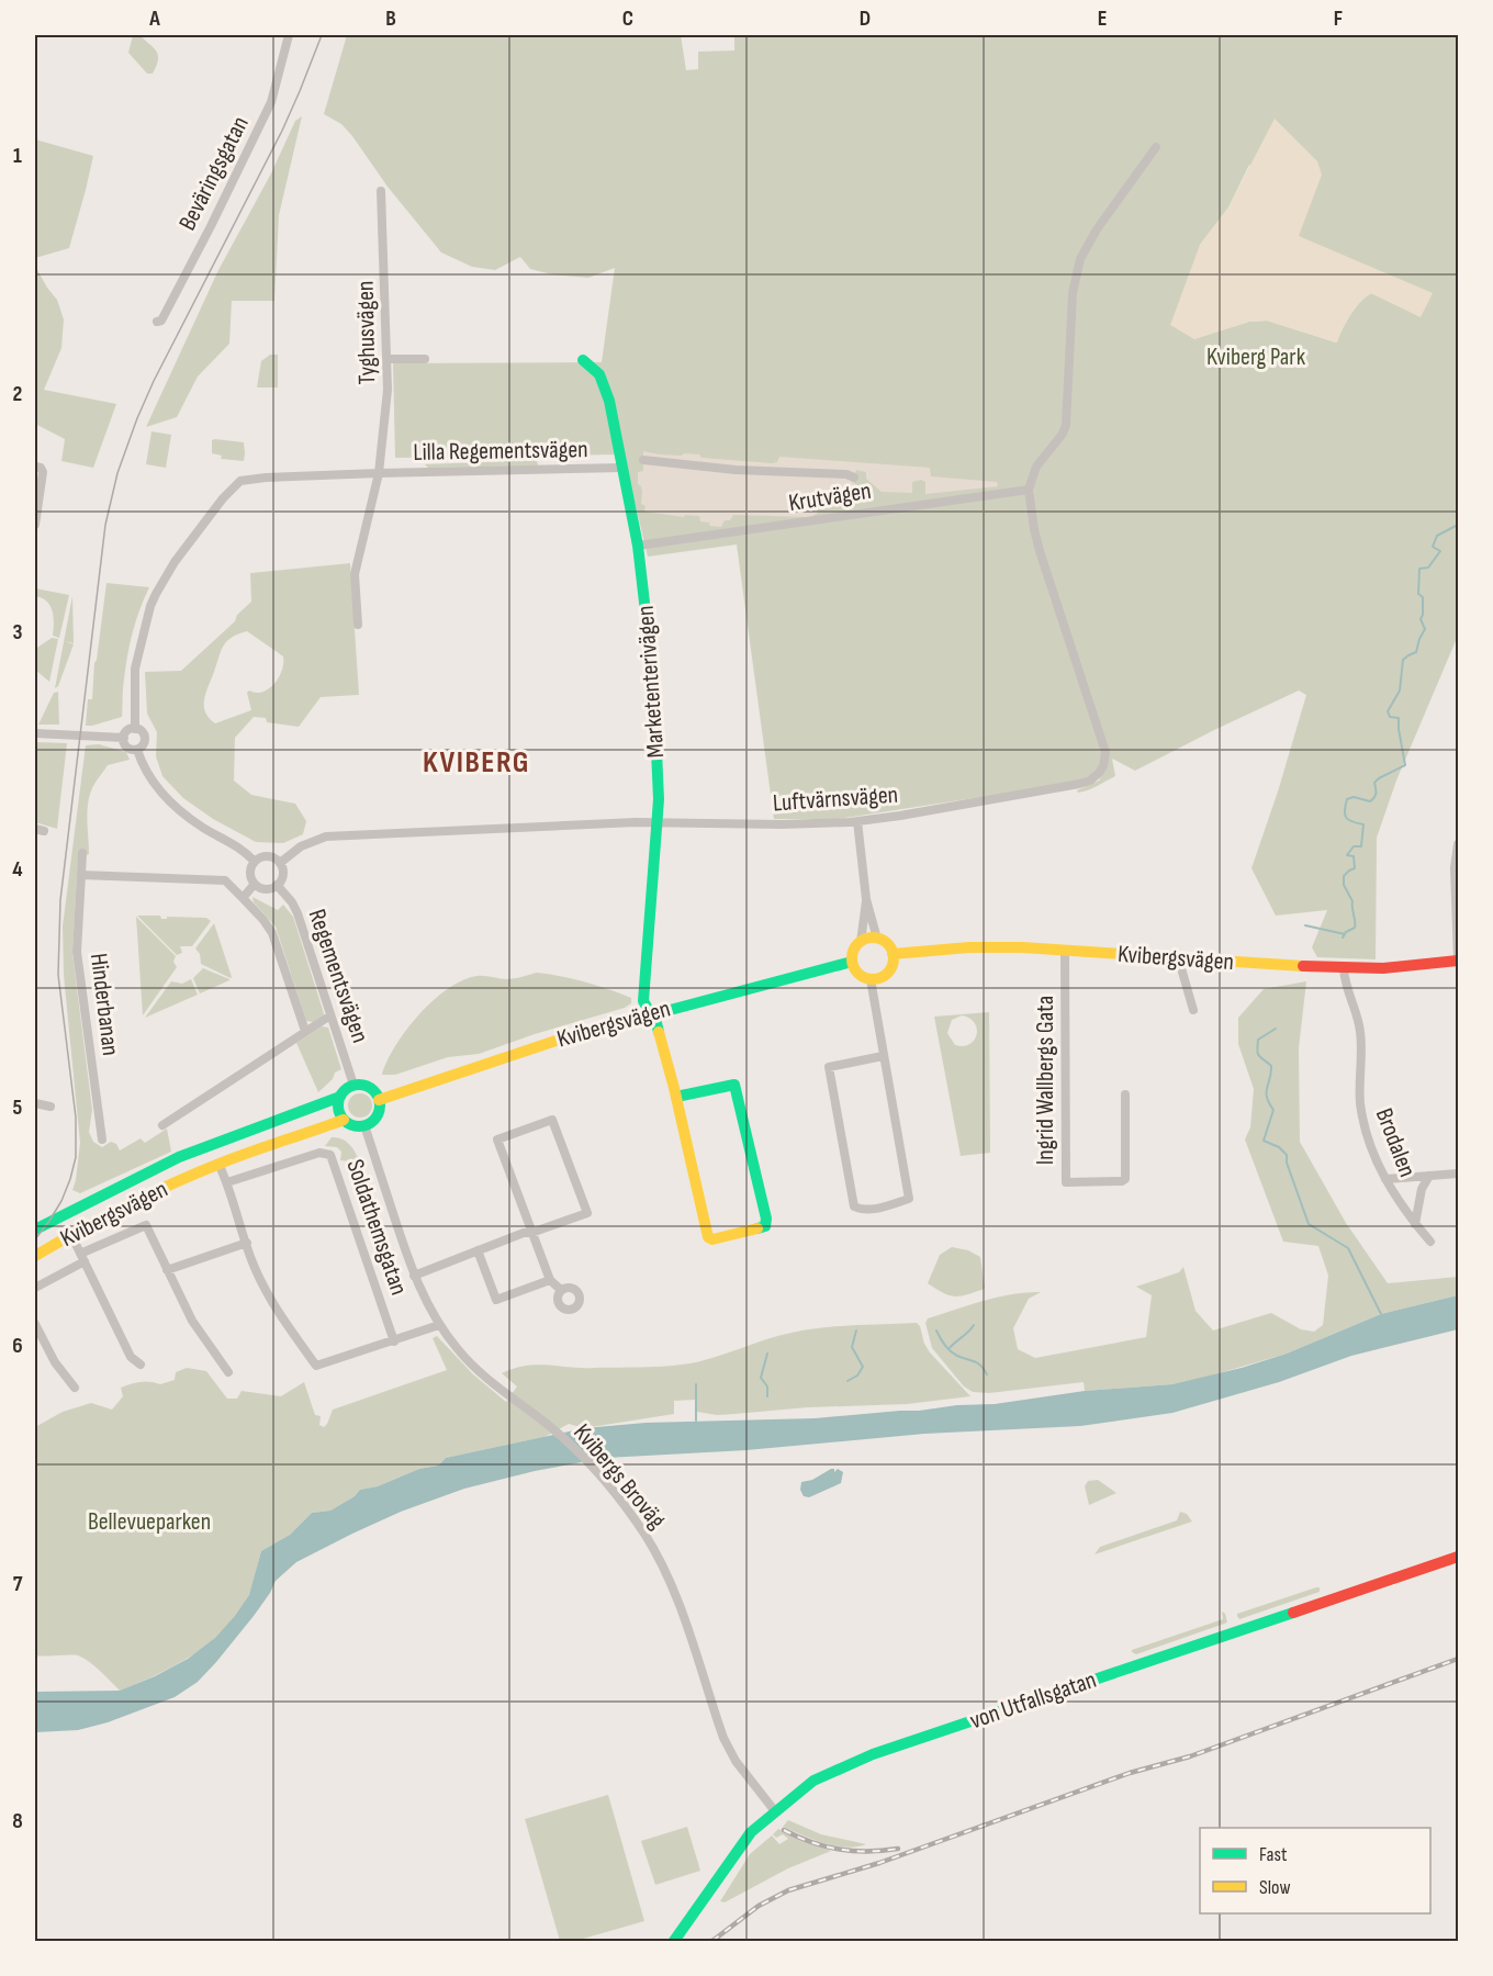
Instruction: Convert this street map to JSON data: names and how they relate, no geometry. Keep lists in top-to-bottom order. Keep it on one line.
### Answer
{"streets":{"street":["Beväringsgatan","Tyghusvägen","Lilla Regementsvägen","Krutvägen","Marketenterivägen","Luftvärnsvägen","Kvibergsvägen","Regementsvägen","Hinderbanan","Ingrid Wallbergs Gata","Brodalen","Soldathemsgatan","Kvibergs Broväg","von Utfallsgatan"]},"crossings":[["Tyghusvägen","Lilla Regementsvägen"],["Lilla Regementsvägen","Marketenterivägen"],["Krutvägen","Marketenterivägen"],["Krutvägen","Luftvärnsvägen"],["Marketenterivägen","Luftvärnsvägen"],["Marketenterivägen","Kvibergsvägen"],["Luftvärnsvägen","Regementsvägen"],["Kvibergsvägen","Regementsvägen"],["Kvibergsvägen","Ingrid Wallbergs Gata"],["Kvibergsvägen","Brodalen"],["Kvibergsvägen","Kvibergs Broväg"],["Regementsvägen","Kvibergs Broväg"],["Kvibergs Broväg","von Utfallsgatan"]],"districts":["KVIBERG"],"parks":["Kviberg Park","Bellevueparken"],"legend":["Fast","Slow"],"grid":{"columns":["A","B","C","D","E","F"],"rows":["1","2","3","4","5","6","7","8"]}}
